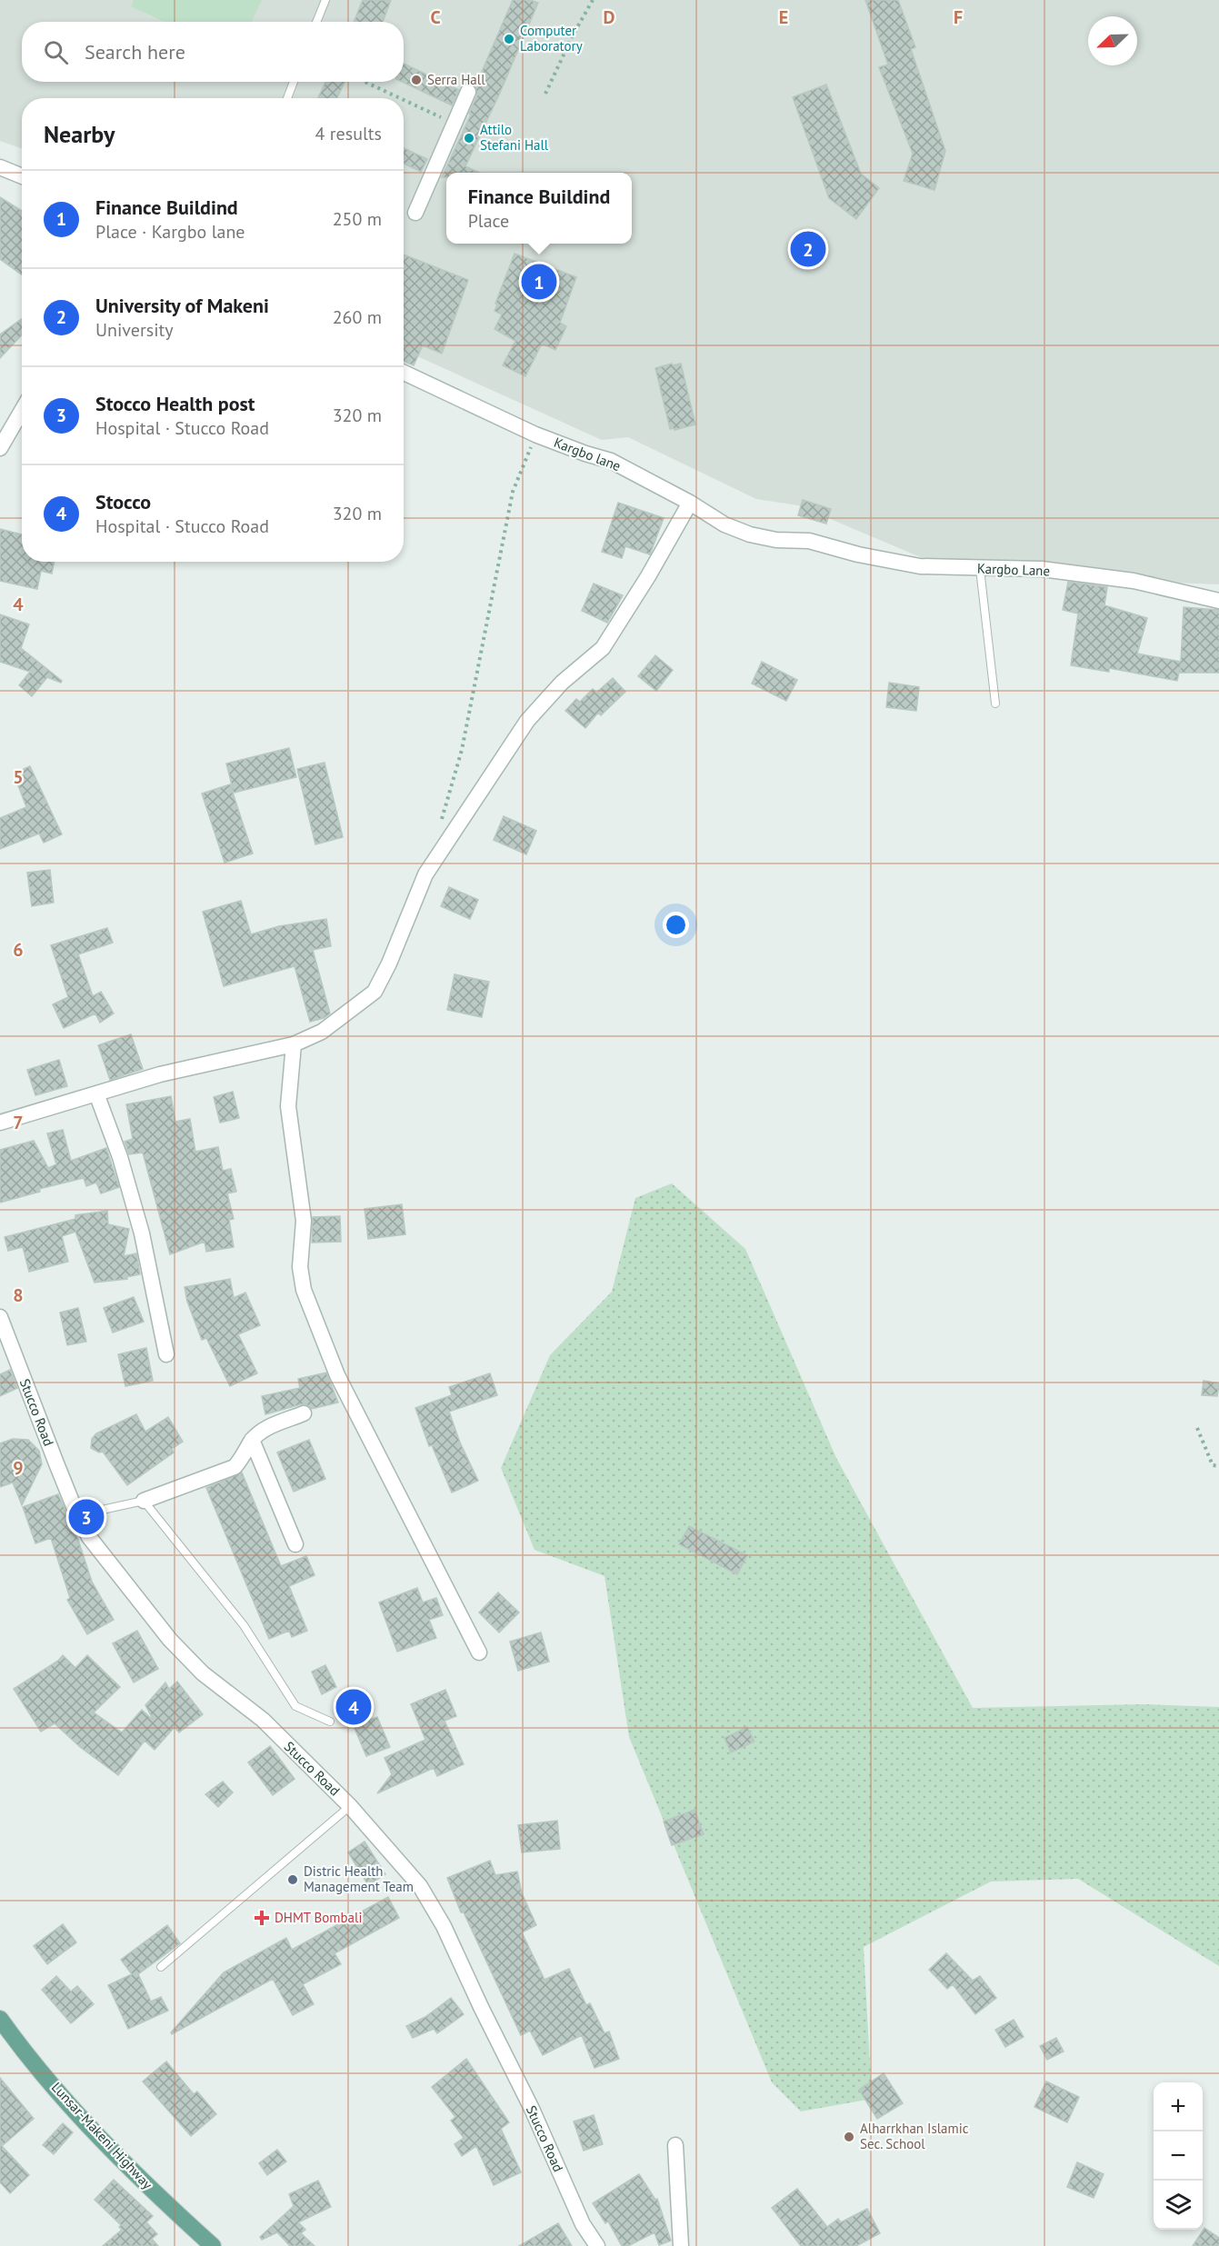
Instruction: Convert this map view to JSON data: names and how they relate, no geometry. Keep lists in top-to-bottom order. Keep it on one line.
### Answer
{"streets":{"main road":["Lunsar-Makeni Highway"],"street":["Kargbo lane","Kargbo Lane","Stucco Road"]},"crossings":[["Kargbo lane","Kargbo Lane"]],"places":{"other":["Computer Laboratory","Serra Hall","Attilo Stefani Hall","Distric Health Management Team","Alharrkhan Islamic Sec. School"],"health":["DHMT Bombali"]},"north":"bottom left","page":{"search":"Search here","heading":["Nearby","4 results"],"list":[{"mark":"1","name":"Finance Buildind","note":"Place · Kargbo lane","value":"250 m"},{"mark":"2","name":"University of Makeni","note":"University","value":"260 m"},{"mark":"3","name":"Stocco Health post","note":"Hospital · Stucco Road","value":"320 m"},{"mark":"4","name":"Stocco","note":"Hospital · Stucco Road","value":"320 m"}],"popup":["Finance Buildind","Place"],"pins":["2","1","3","4"],"map_buttons":["+","−"]},"grid":{"columns":["C","D","E","F"],"rows":["4","5","6","7","8","9"]}}
